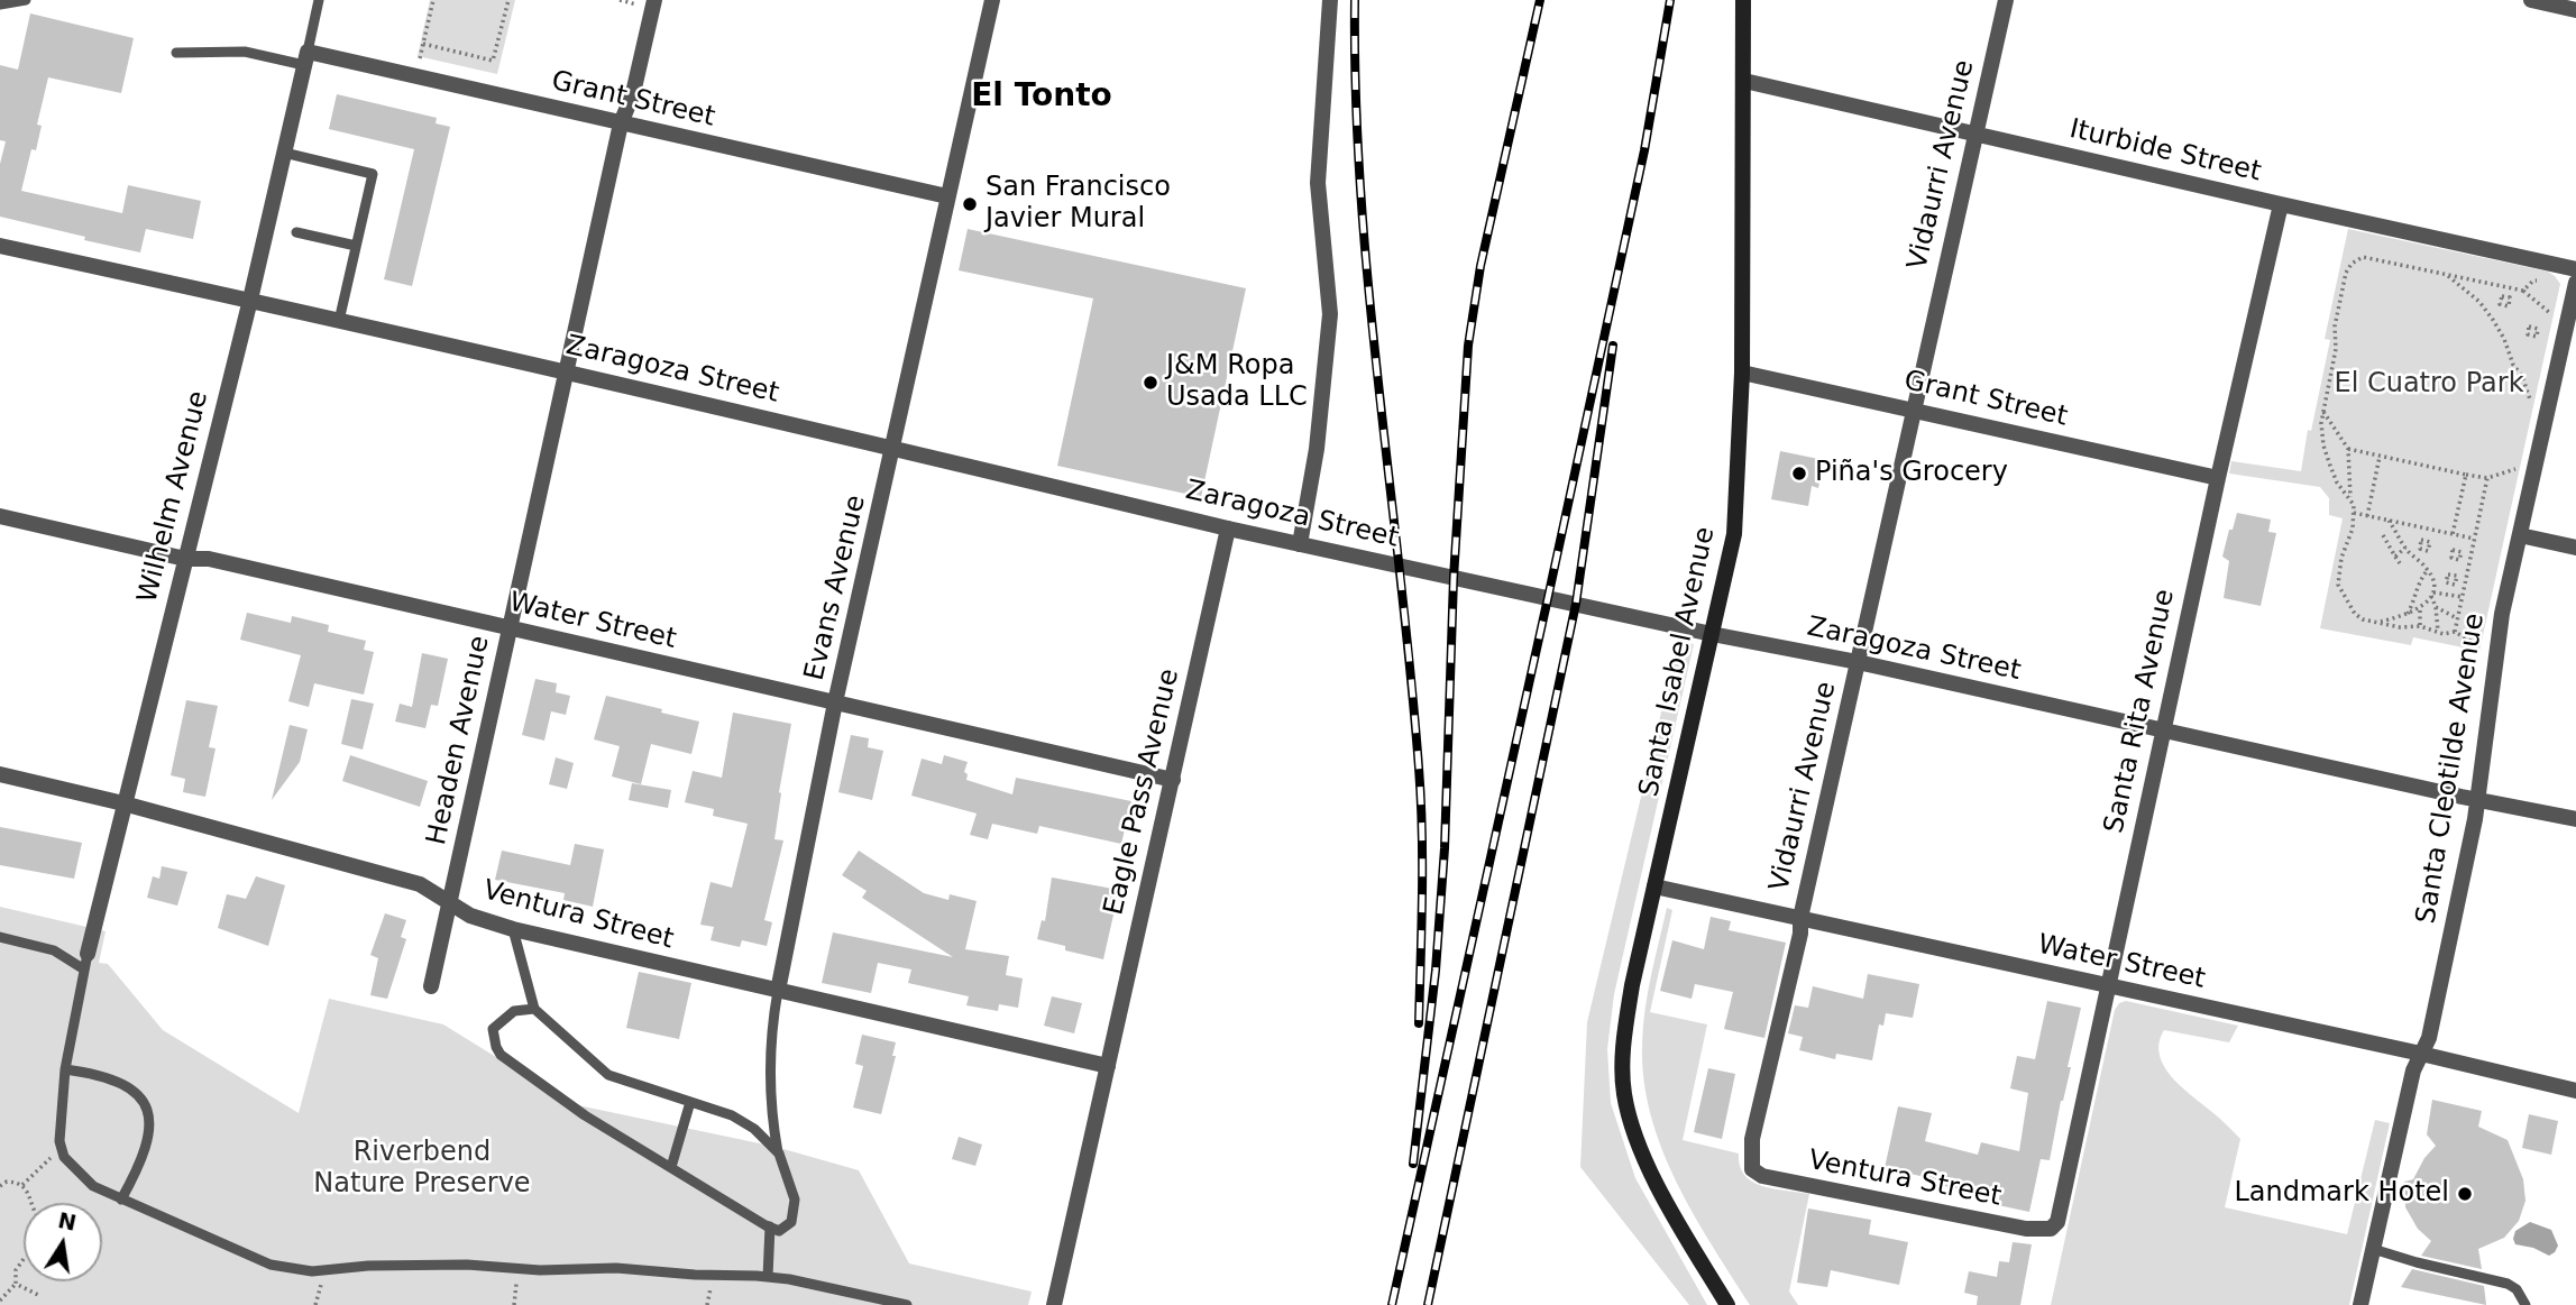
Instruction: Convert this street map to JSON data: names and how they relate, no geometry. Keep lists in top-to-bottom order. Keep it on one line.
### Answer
{"streets":{"main road":["Santa Isabel Avenue"],"street":["Grant Street","Iturbide Street","Vidaurri Avenue","Zaragoza Street","Wilhelm Avenue","Evans Avenue","Water Street","Santa Rita Avenue","Headen Avenue","Santa Cleotilde Avenue","Eagle Pass Avenue","Ventura Street"]},"crossings":[["Grant Street","Vidaurri Avenue"],["Grant Street","Wilhelm Avenue"],["Grant Street","Evans Avenue"],["Grant Street","Santa Isabel Avenue"],["Grant Street","Santa Rita Avenue"],["Grant Street","Headen Avenue"],["Iturbide Street","Vidaurri Avenue"],["Iturbide Street","Santa Isabel Avenue"],["Iturbide Street","Santa Rita Avenue"],["Vidaurri Avenue","Zaragoza Street"],["Vidaurri Avenue","Water Street"],["Vidaurri Avenue","Ventura Street"],["Zaragoza Street","Wilhelm Avenue"],["Zaragoza Street","Evans Avenue"],["Zaragoza Street","Santa Isabel Avenue"],["Zaragoza Street","Santa Rita Avenue"],["Zaragoza Street","Headen Avenue"],["Zaragoza Street","Santa Cleotilde Avenue"],["Zaragoza Street","Eagle Pass Avenue"],["Wilhelm Avenue","Water Street"],["Wilhelm Avenue","Ventura Street"],["Evans Avenue","Water Street"],["Evans Avenue","Ventura Street"],["Water Street","Santa Isabel Avenue"],["Water Street","Santa Rita Avenue"],["Water Street","Headen Avenue"],["Water Street","Santa Cleotilde Avenue"],["Water Street","Eagle Pass Avenue"],["Santa Rita Avenue","Ventura Street"],["Headen Avenue","Ventura Street"],["Eagle Pass Avenue","Ventura Street"]],"districts":["El Tonto"],"parks":["El Cuatro Park","Riverbend Nature Preserve"],"places":["San Francisco Javier Mural","J&M Ropa Usada LLC","Piña's Grocery","Landmark Hotel"],"north":"top"}
